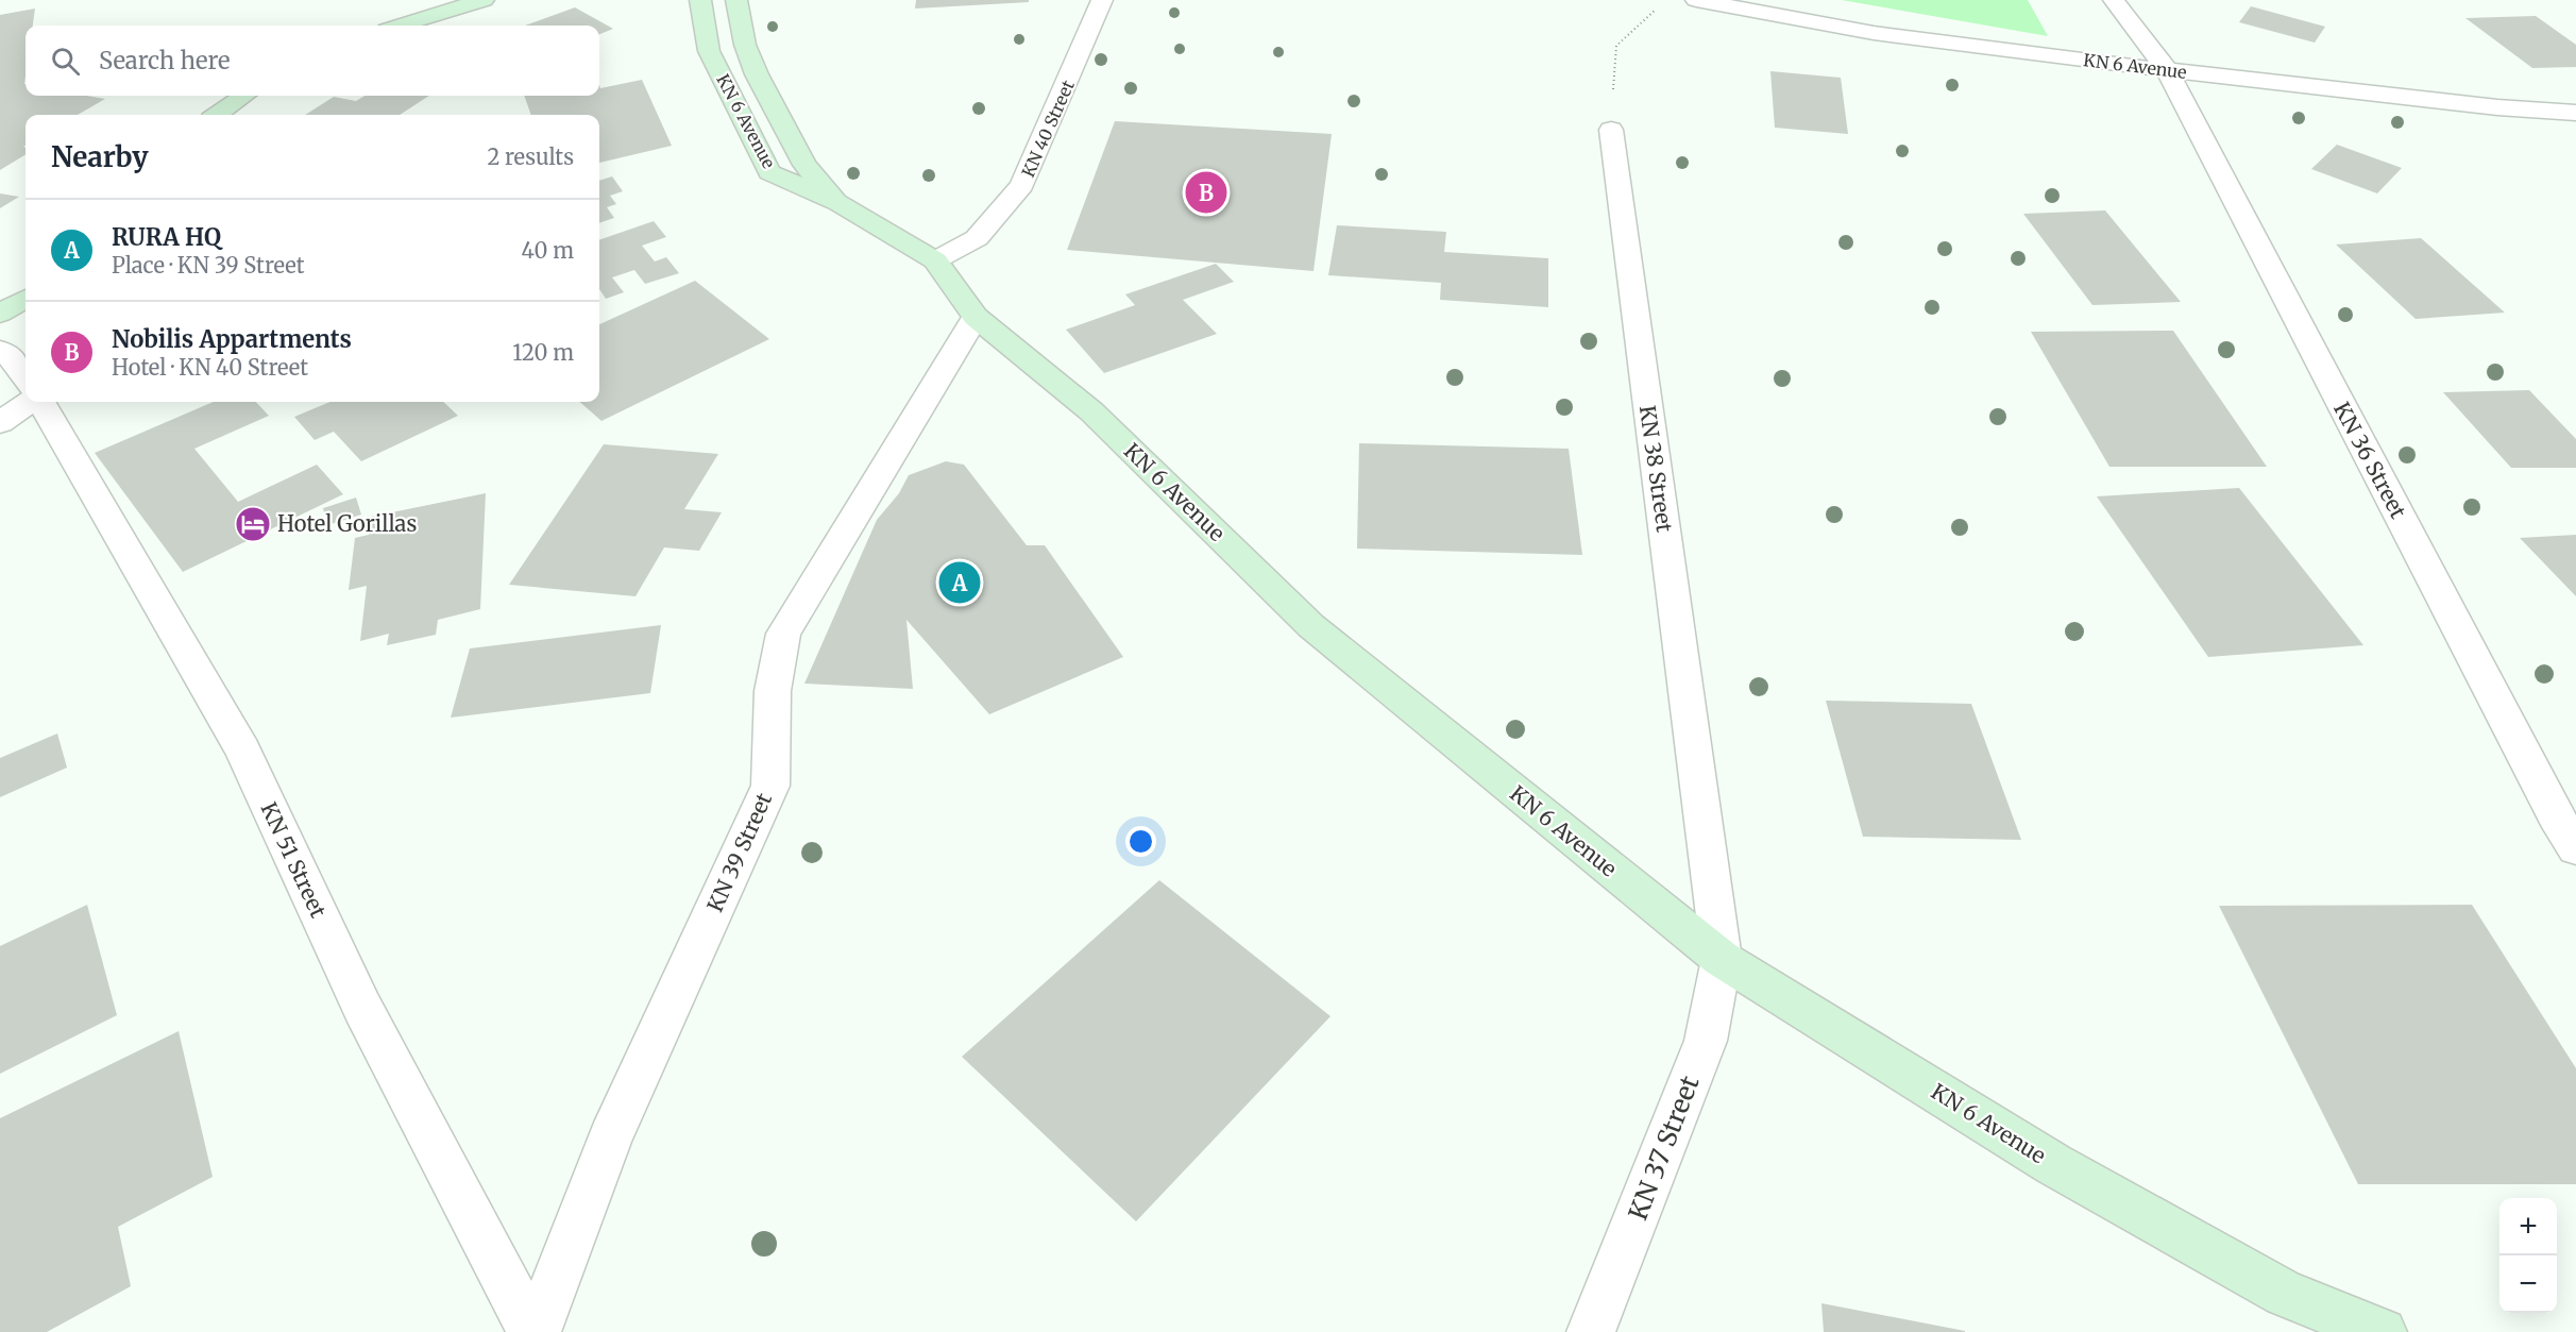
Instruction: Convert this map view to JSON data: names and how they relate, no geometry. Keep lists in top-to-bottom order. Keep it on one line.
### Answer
{"streets":{"main road":["KN 6 Avenue"],"street":["KN 40 Street","KN 36 Street","KN 38 Street","KN 39 Street","KN 51 Street","KN 37 Street"]},"crossings":[["KN 6 Avenue","KN 40 Street"],["KN 6 Avenue","KN 36 Street"],["KN 6 Avenue","KN 38 Street"],["KN 6 Avenue","KN 39 Street"],["KN 6 Avenue","KN 37 Street"],["KN 38 Street","KN 37 Street"],["KN 39 Street","KN 51 Street"]],"places":{"hotel":["Hotel Gorillas"]},"page":{"search":"Search here","heading":["Nearby","2 results"],"pins":["B","A"],"list":[{"mark":"A","name":"RURA HQ","note":"Place · KN 39 Street","value":"40 m"},{"mark":"B","name":"Nobilis Appartments","note":"Hotel · KN 40 Street","value":"120 m"}],"map_buttons":["+","−"]}}
